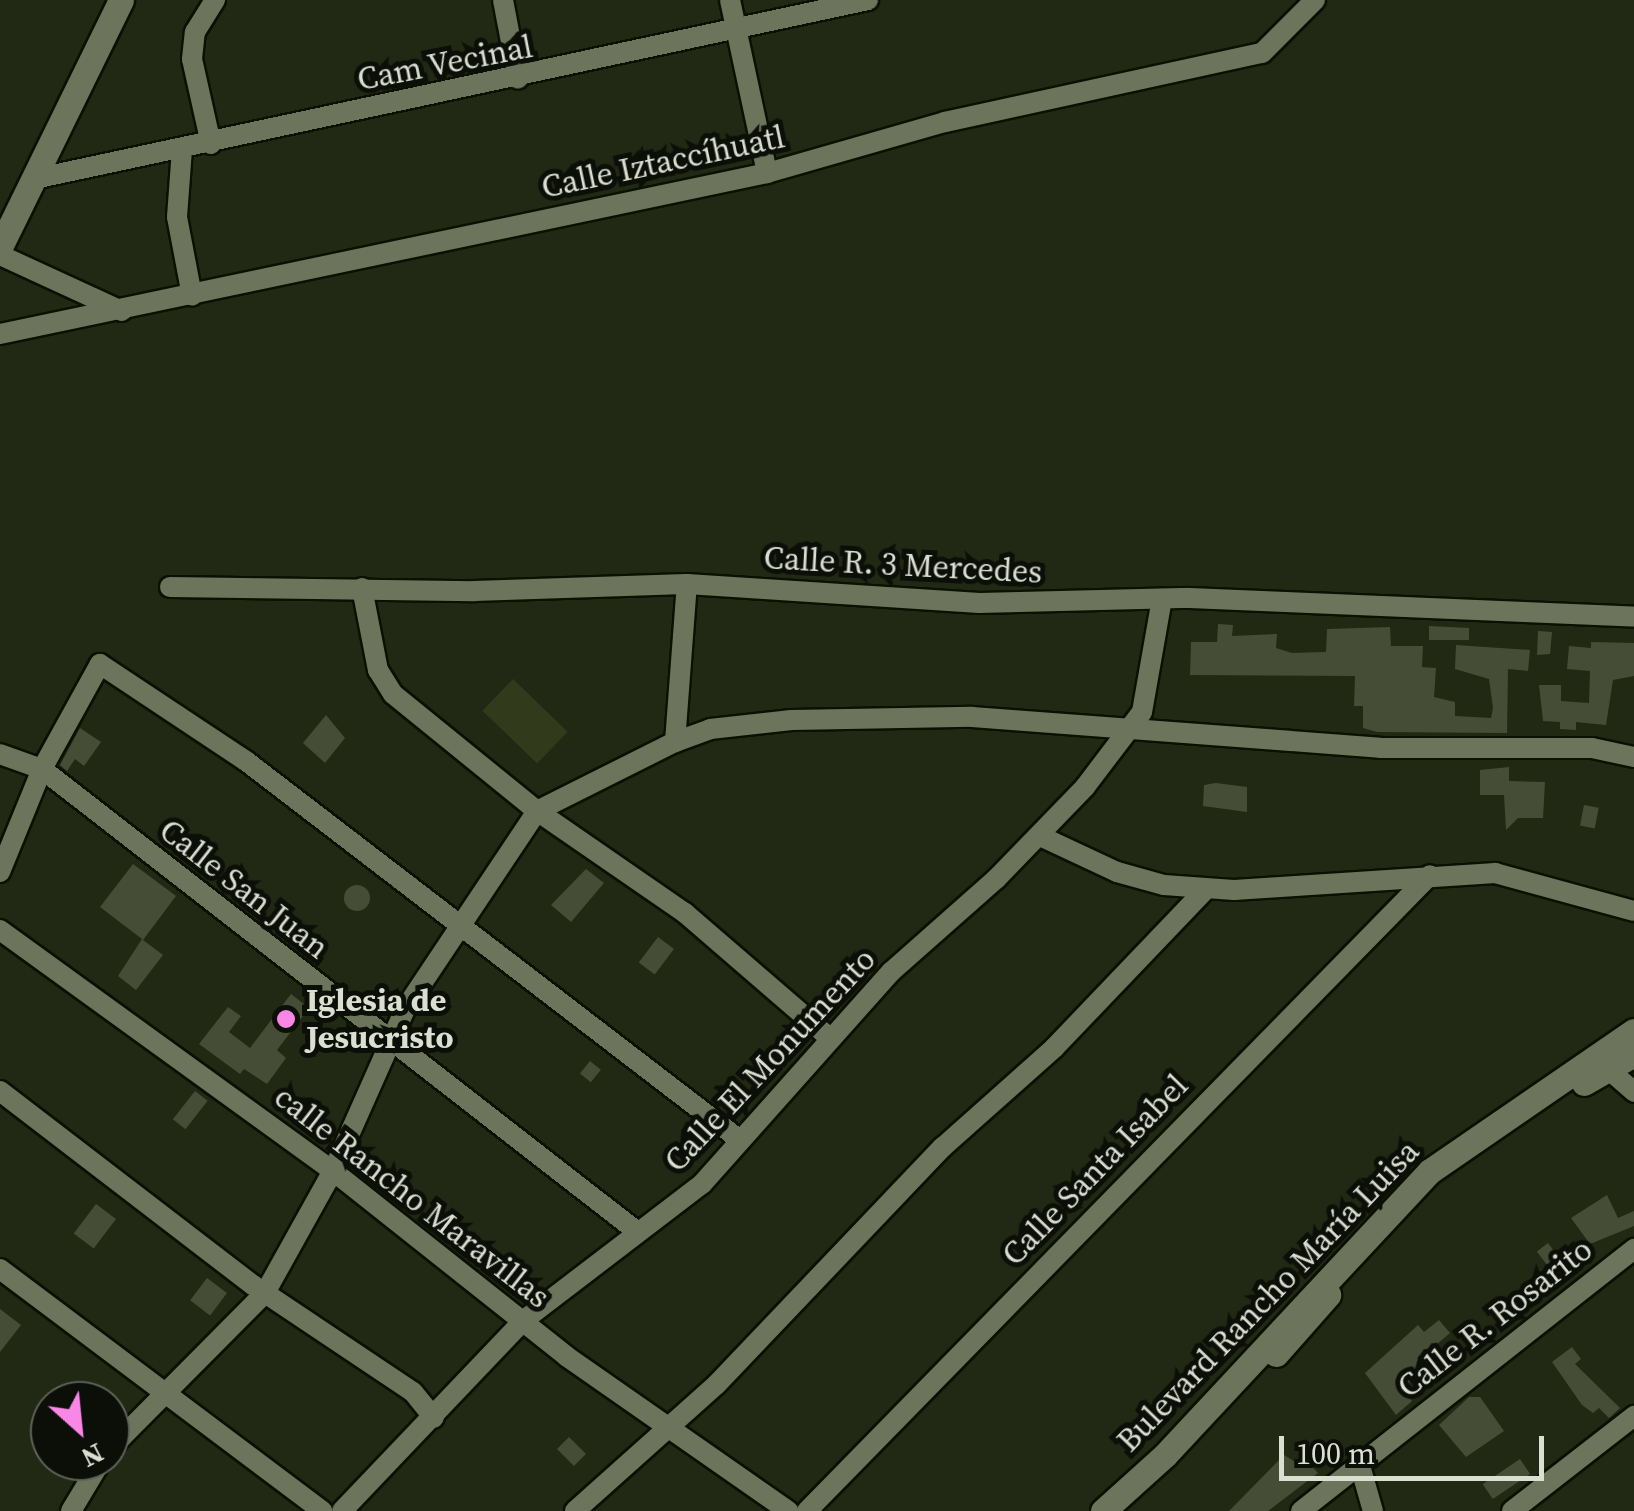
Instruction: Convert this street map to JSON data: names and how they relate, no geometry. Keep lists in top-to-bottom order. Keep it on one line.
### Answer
{"streets":{"street":["Cam Vecinal","Calle Iztaccíhuatl","Calle R. 3 Mercedes","Calle San Juan","Calle El Monumento","Calle Santa Isabel","calle Rancho Maravillas","Bulevard Rancho María Luisa","Calle R. Rosarito"]},"crossings":[["Calle R. 3 Mercedes","Calle El Monumento"],["Calle San Juan","Calle El Monumento"],["Calle El Monumento","calle Rancho Maravillas"]],"places":["Iglesia de Jesucristo"],"scale_bar":"100 m","north":"bottom right"}
